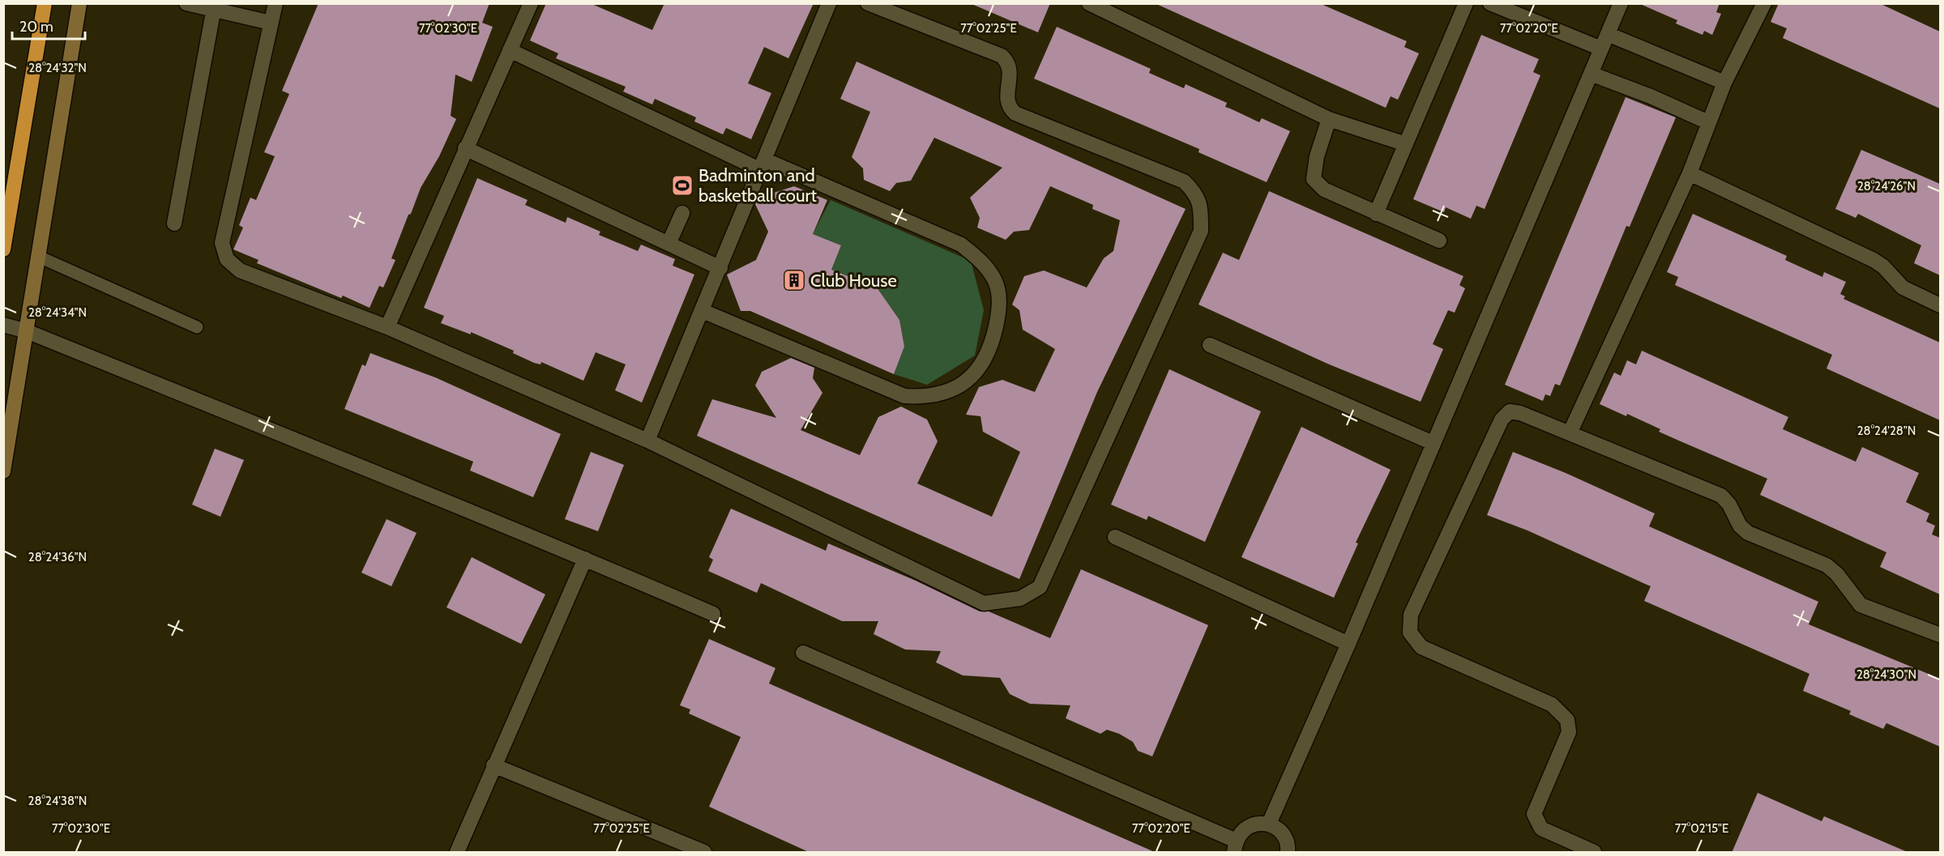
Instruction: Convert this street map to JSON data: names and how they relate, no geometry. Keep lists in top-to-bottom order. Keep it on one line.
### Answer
{"places":{"sports":["Badminton and basketball court"],"building":["Club House"]},"scale_bar":"20 m","coordinates":["77°02'30\"E","77°02'25\"E","77°02'20\"E","28°24'32\"N","28°24'26\"N","28°24'34\"N","28°24'28\"N","28°24'36\"N","28°24'30\"N","28°24'38\"N","77°02'15\"E"]}
